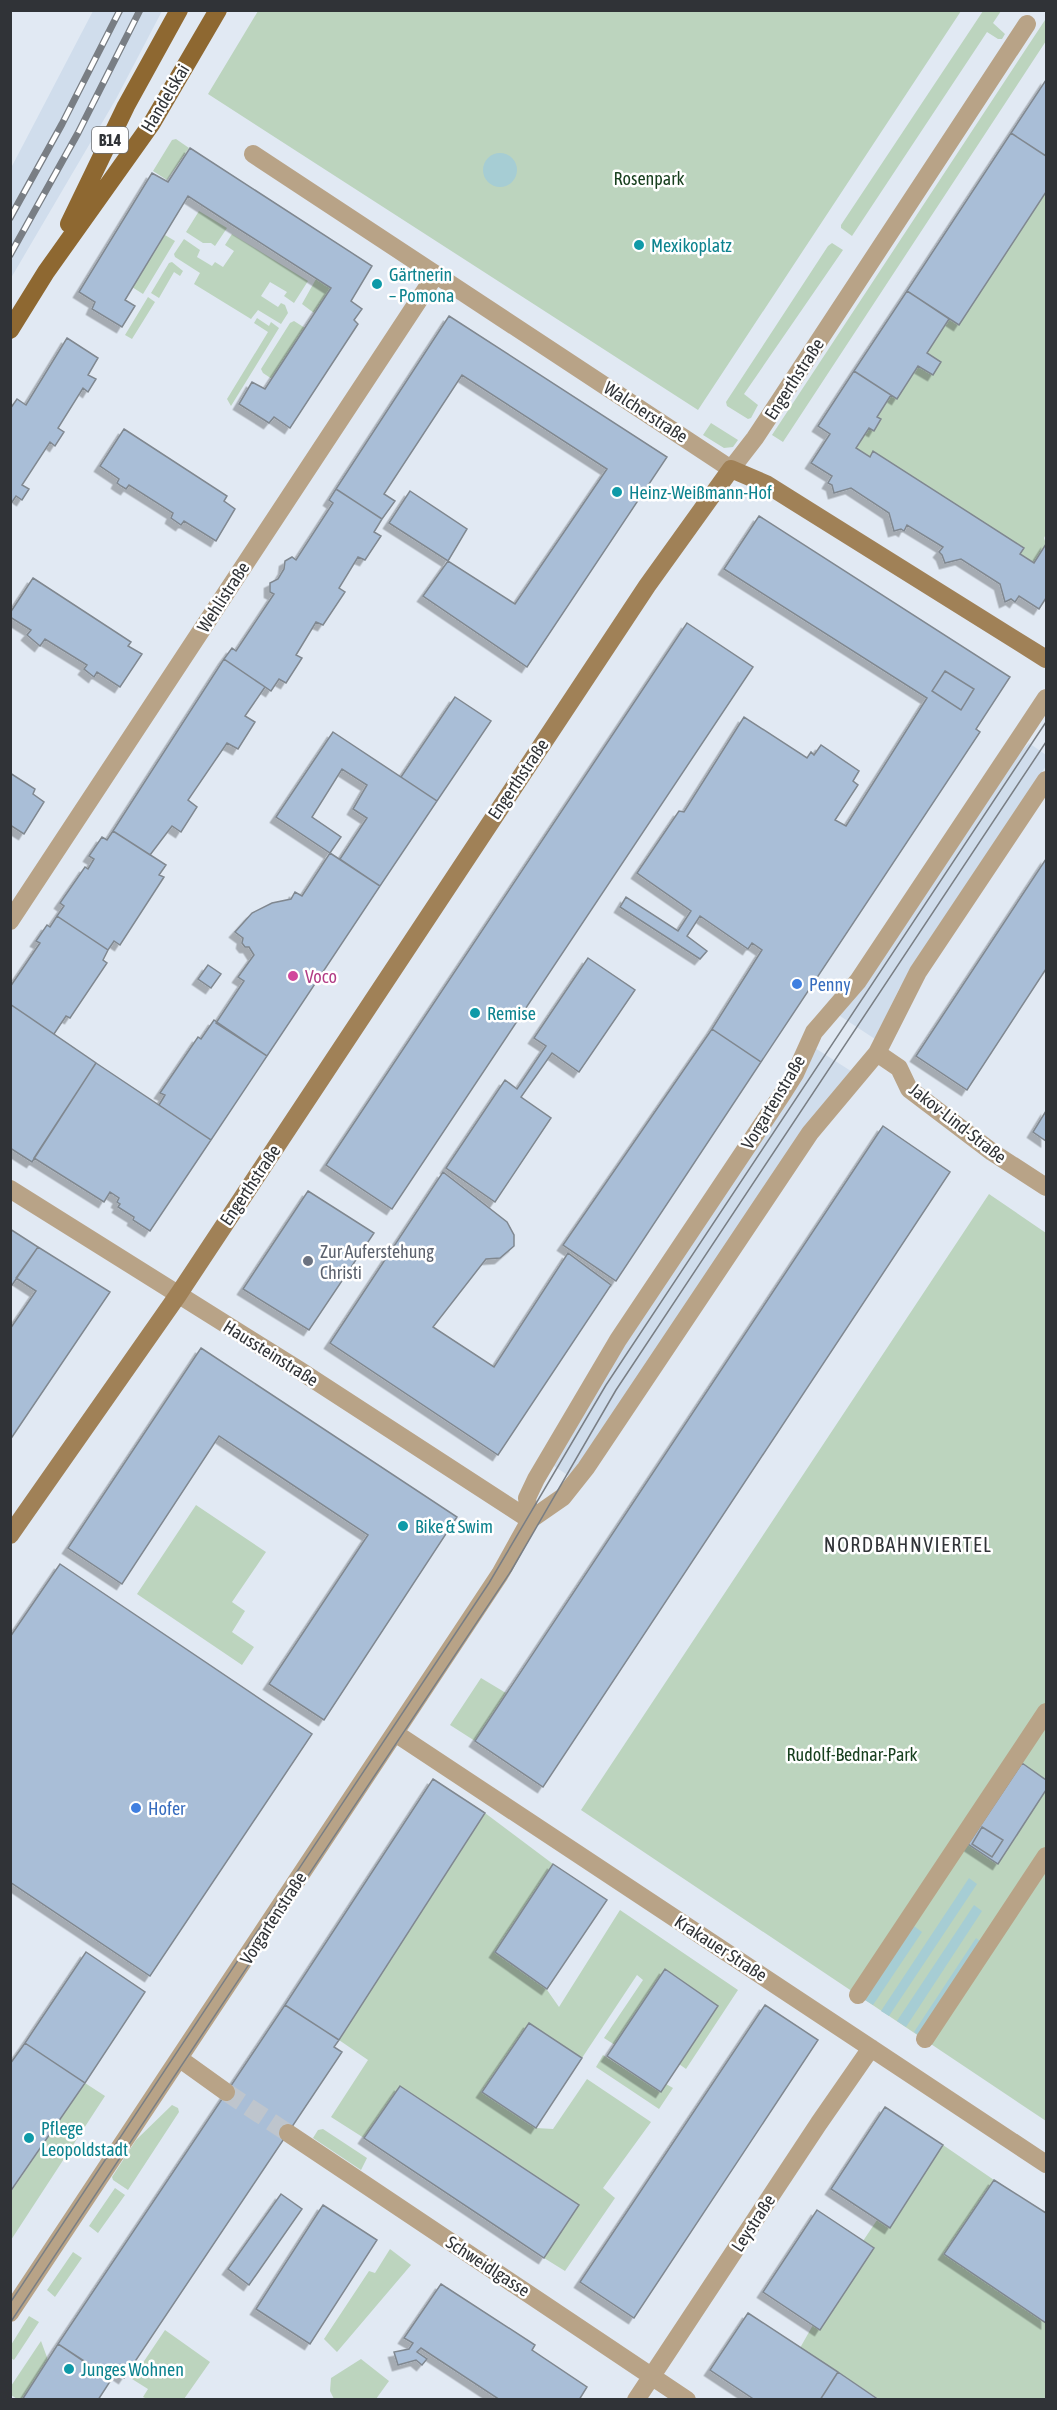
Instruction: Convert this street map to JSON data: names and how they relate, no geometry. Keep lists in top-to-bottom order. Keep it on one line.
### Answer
{"streets":{"main road":["Handelskai","B14"],"street":["Engerthstraße","Walcherstraße","Wehlistraße","Vorgartenstraße","Jakov-Lind-Straße","Haussteinstraße","Krakauer Straße","Leystraße","Schweidlgasse"]},"crossings":[["Engerthstraße","Walcherstraße"],["Engerthstraße","Haussteinstraße"],["Walcherstraße","Wehlistraße"],["Vorgartenstraße","Jakov-Lind-Straße"],["Vorgartenstraße","Haussteinstraße"],["Vorgartenstraße","Krakauer Straße"],["Krakauer Straße","Leystraße"],["Leystraße","Schweidlgasse"]],"districts":["NORDBAHNVIERTEL"],"parks":["Rosenpark","Rudolf-Bednar-Park"],"places":["Mexikoplatz","Gärtnerin – Pomona","Heinz-Weißmann-Hof","Voco","Penny","Remise","Zur Auferstehung Christi","Bike & Swim","Hofer","Pflege Leopoldstadt","Junges Wohnen"]}
